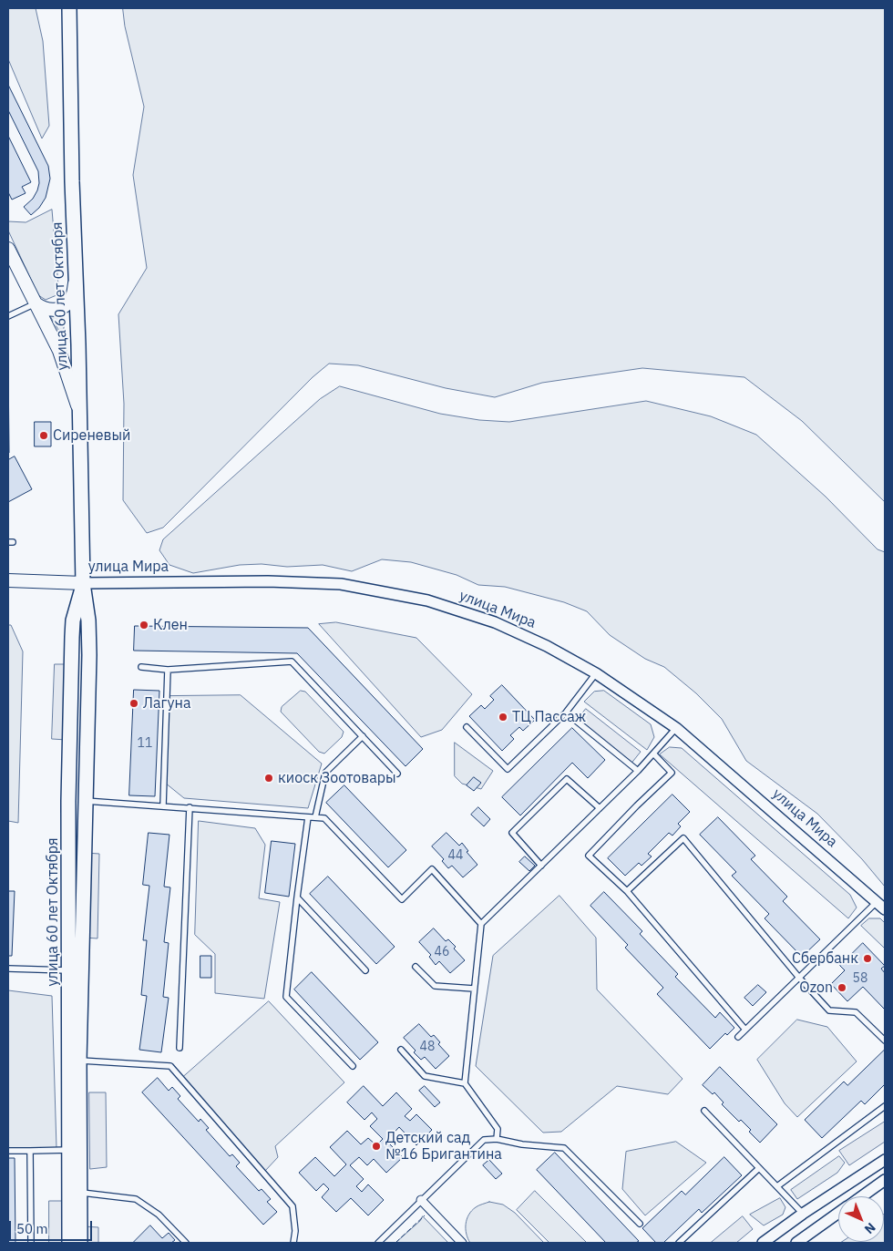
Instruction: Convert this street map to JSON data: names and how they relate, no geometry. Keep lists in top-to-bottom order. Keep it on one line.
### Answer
{"streets":{"main road":["улица 60 лет Октября"],"street":["улица Мира"]},"crossings":[["улица 60 лет Октября","улица Мира"]],"places":["Сиреневый","Клен","Лагуна","ТЦ Пассаж","киоск Зоотовары","Сбербанк","Ozon","Детский сад №16 Бригантина"],"house_numbers":["11","44","46","58","48"],"scale_bar":"50 m","north":"bottom right"}
